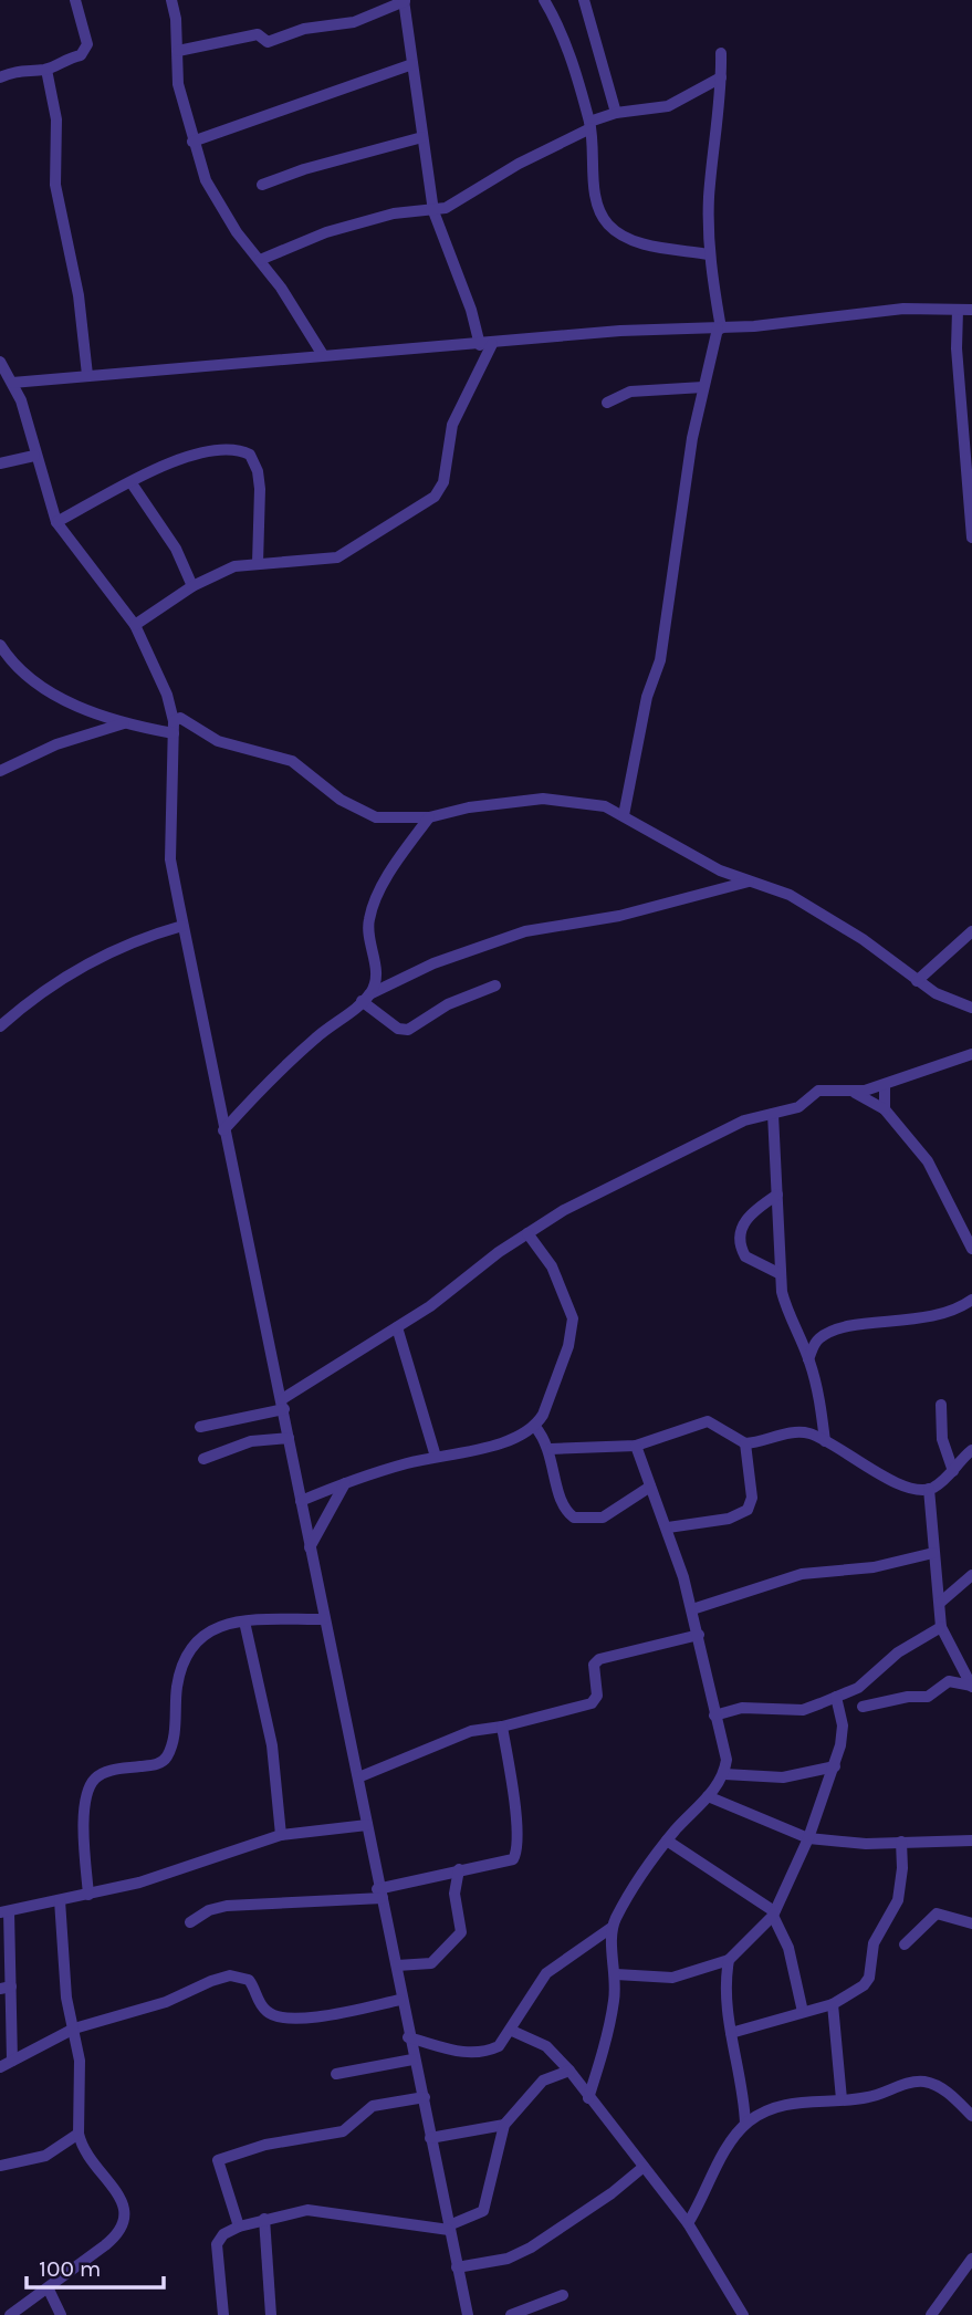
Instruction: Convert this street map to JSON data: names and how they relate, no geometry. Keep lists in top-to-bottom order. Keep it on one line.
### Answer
{"scale_bar":"100 m"}
